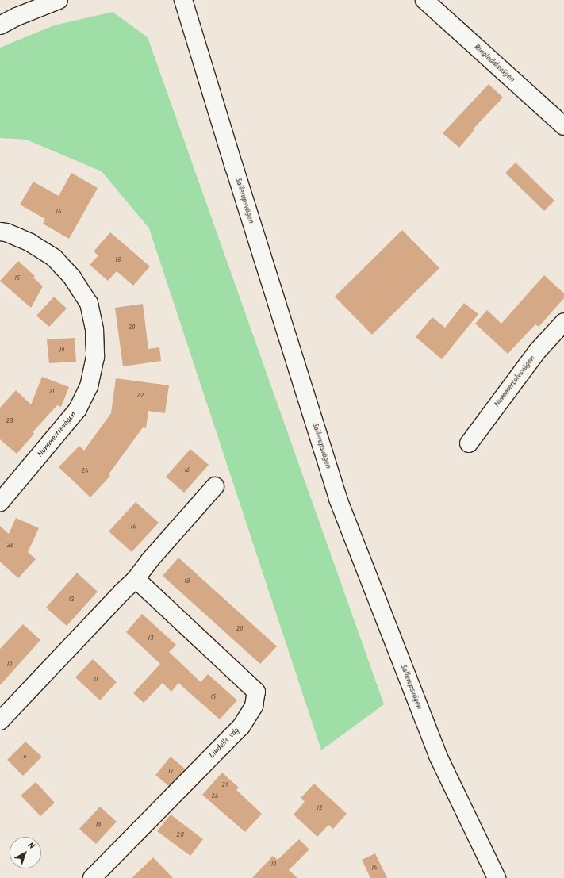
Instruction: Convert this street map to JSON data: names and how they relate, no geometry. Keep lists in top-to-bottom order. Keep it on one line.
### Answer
{"streets":{"street":["Ringladalsvägen","Sallerupsvägen","Nummertolvsvägen","Nummertrevägen","Lindells väg"]},"house_numbers":["16","18","15","20","19","21","22","23","16","24","14","26","18","12","20","13","10","11","15","9","17","24","26","12","19","28","10","14"],"north":"top right"}
